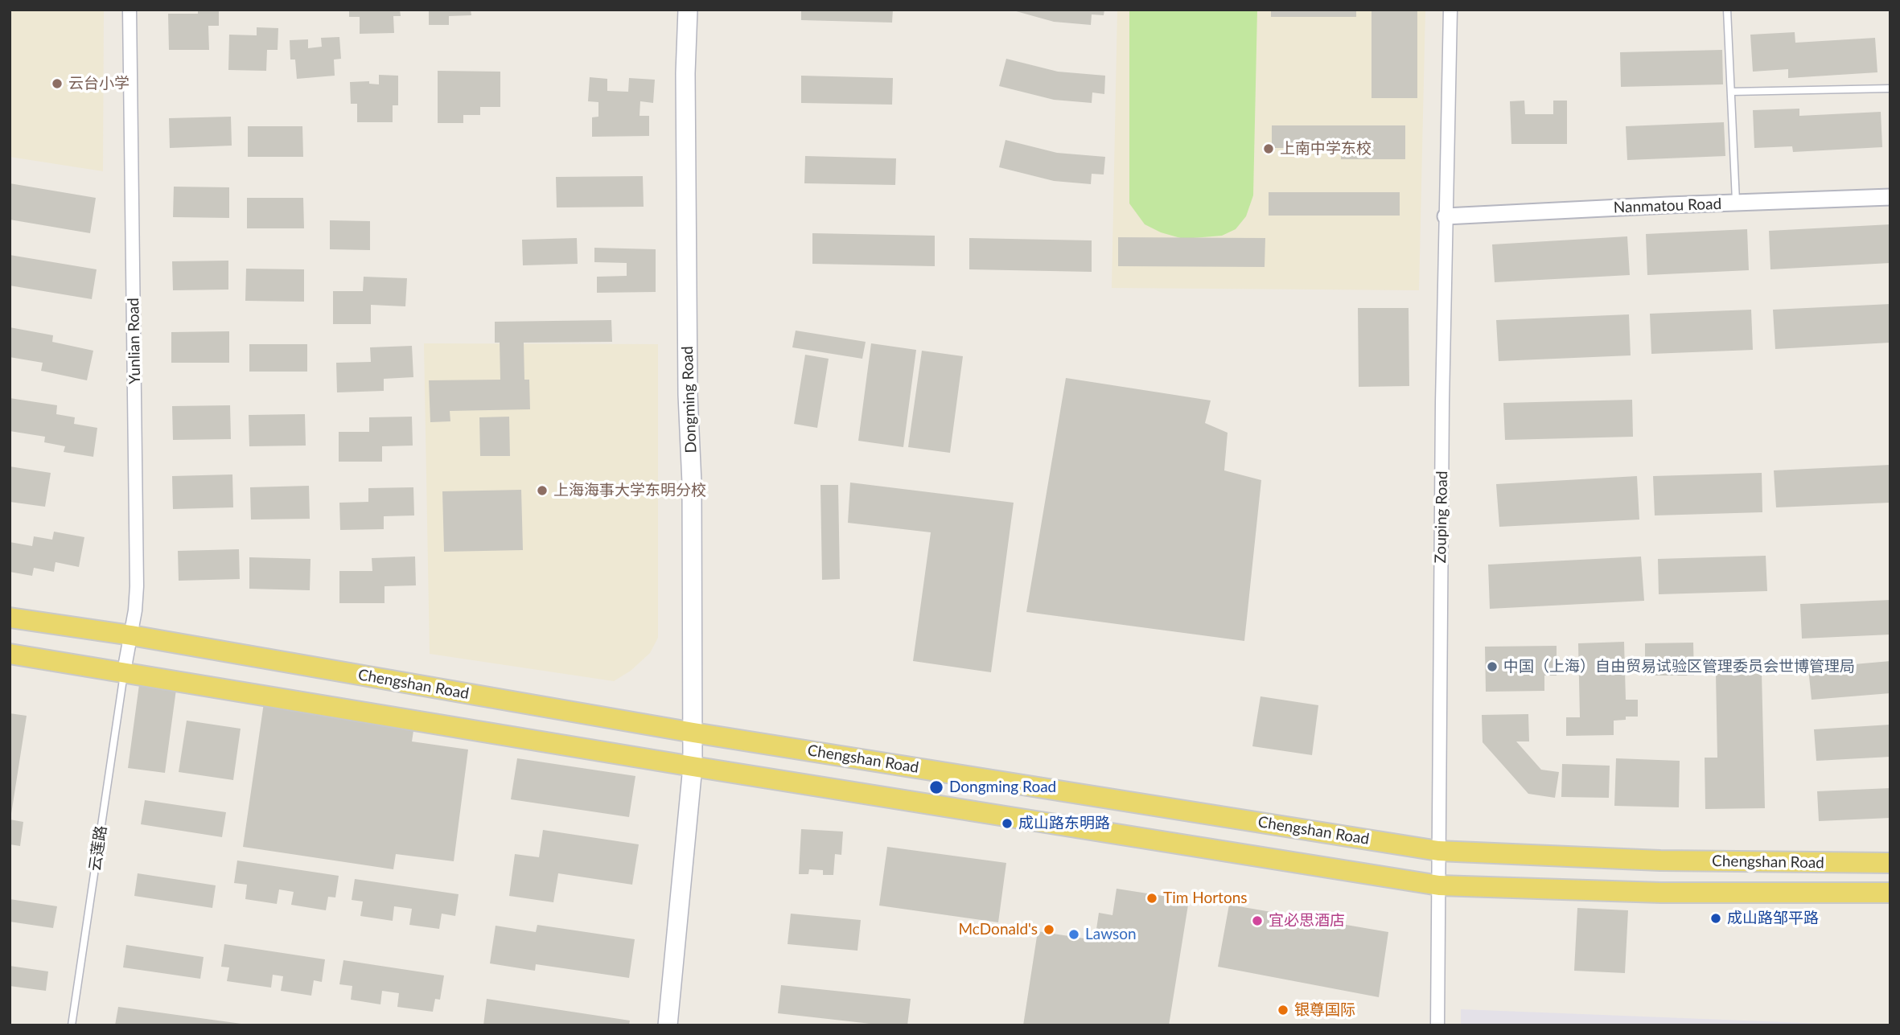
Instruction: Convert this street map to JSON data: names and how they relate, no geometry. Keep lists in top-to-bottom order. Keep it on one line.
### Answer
{"streets":{"main road":["Dongming Road","Chengshan Road"],"street":["Nanmatou Road","Yunlian Road","Zouping Road"],"lane":["云莲路"]},"crossings":[["Nanmatou Road","Zouping Road"],["Yunlian Road","Chengshan Road"],["Yunlian Road","云莲路"],["Dongming Road","Chengshan Road"],["Zouping Road","Chengshan Road"],["Chengshan Road","云莲路"]],"places":["云台小学","上南中学东校","上海海事大学东明分校","中国（上海）自由贸易试验区管理委员会世博管理局","Dongming Road","成山路东明路","Tim Hortons","成山路邹平路","宜必思酒店","McDonald's","Lawson","银尊国际"]}
